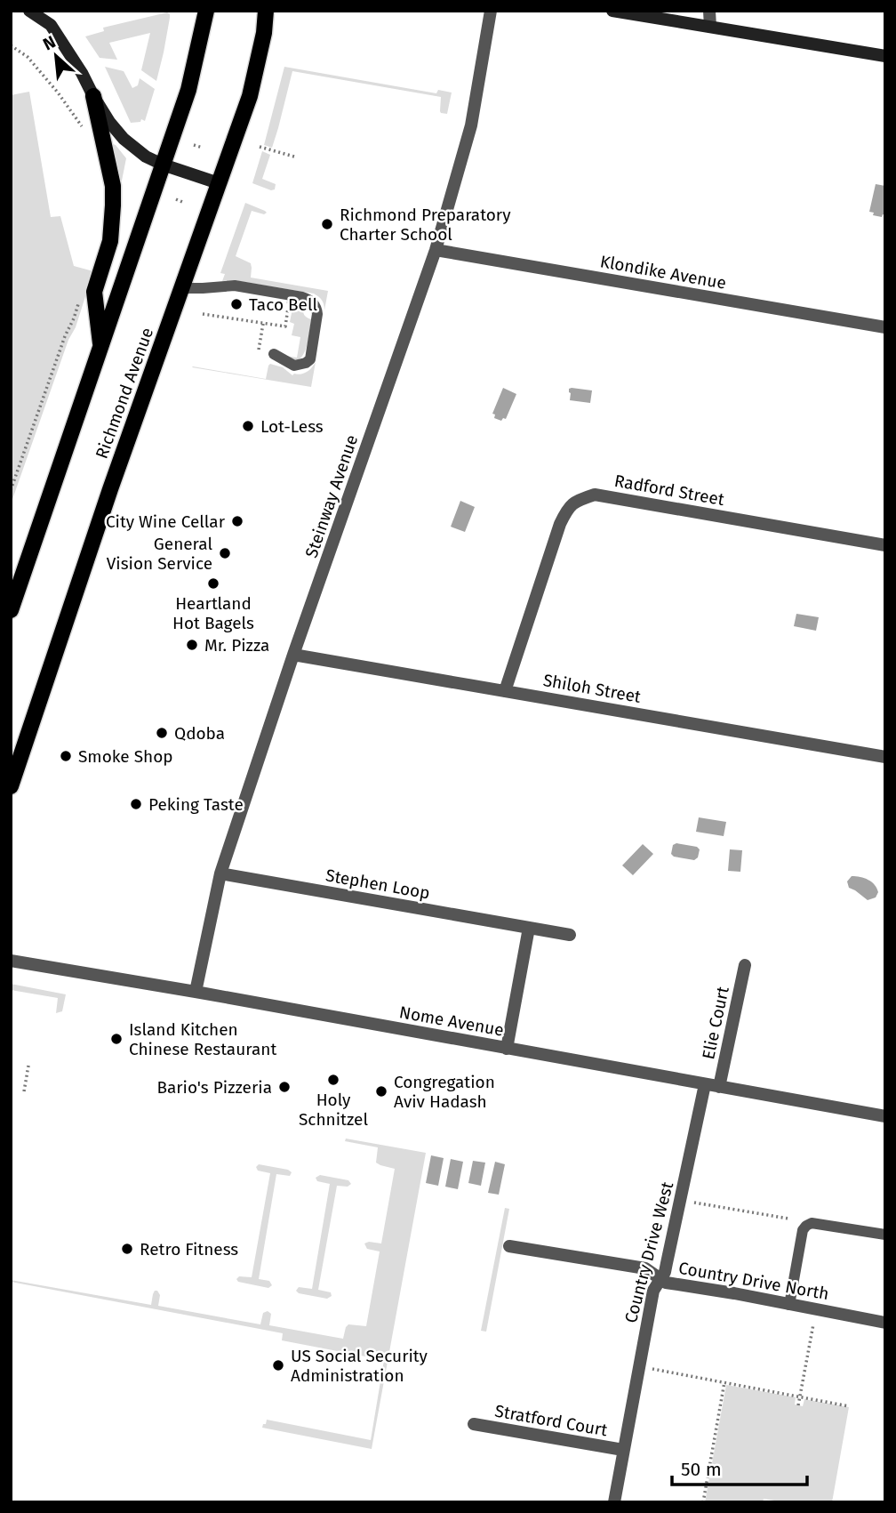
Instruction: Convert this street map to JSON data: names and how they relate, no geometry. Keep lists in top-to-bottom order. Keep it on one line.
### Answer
{"streets":{"main road":["Richmond Avenue"],"street":["Klondike Avenue","Radford Street","Steinway Avenue","Shiloh Street","Stephen Loop","Nome Avenue","Elie Court","Country Drive West","Country Drive North","Stratford Court"]},"crossings":[["Klondike Avenue","Steinway Avenue"],["Radford Street","Shiloh Street"],["Steinway Avenue","Shiloh Street"],["Steinway Avenue","Stephen Loop"],["Steinway Avenue","Nome Avenue"],["Nome Avenue","Elie Court"],["Nome Avenue","Country Drive West"],["Country Drive West","Country Drive North"],["Country Drive West","Stratford Court"]],"places":["Richmond Preparatory Charter School","Taco Bell","Lot-Less","City Wine Cellar","General Vision Service","Heartland Hot Bagels","Mr. Pizza","Qdoba","Smoke Shop","Peking Taste","Island Kitchen Chinese Restaurant","Holy Schnitzel","Bario's Pizzeria","Congregation Aviv Hadash","Retro Fitness","US Social Security Administration"],"scale_bar":"50 m","north":"top left"}
